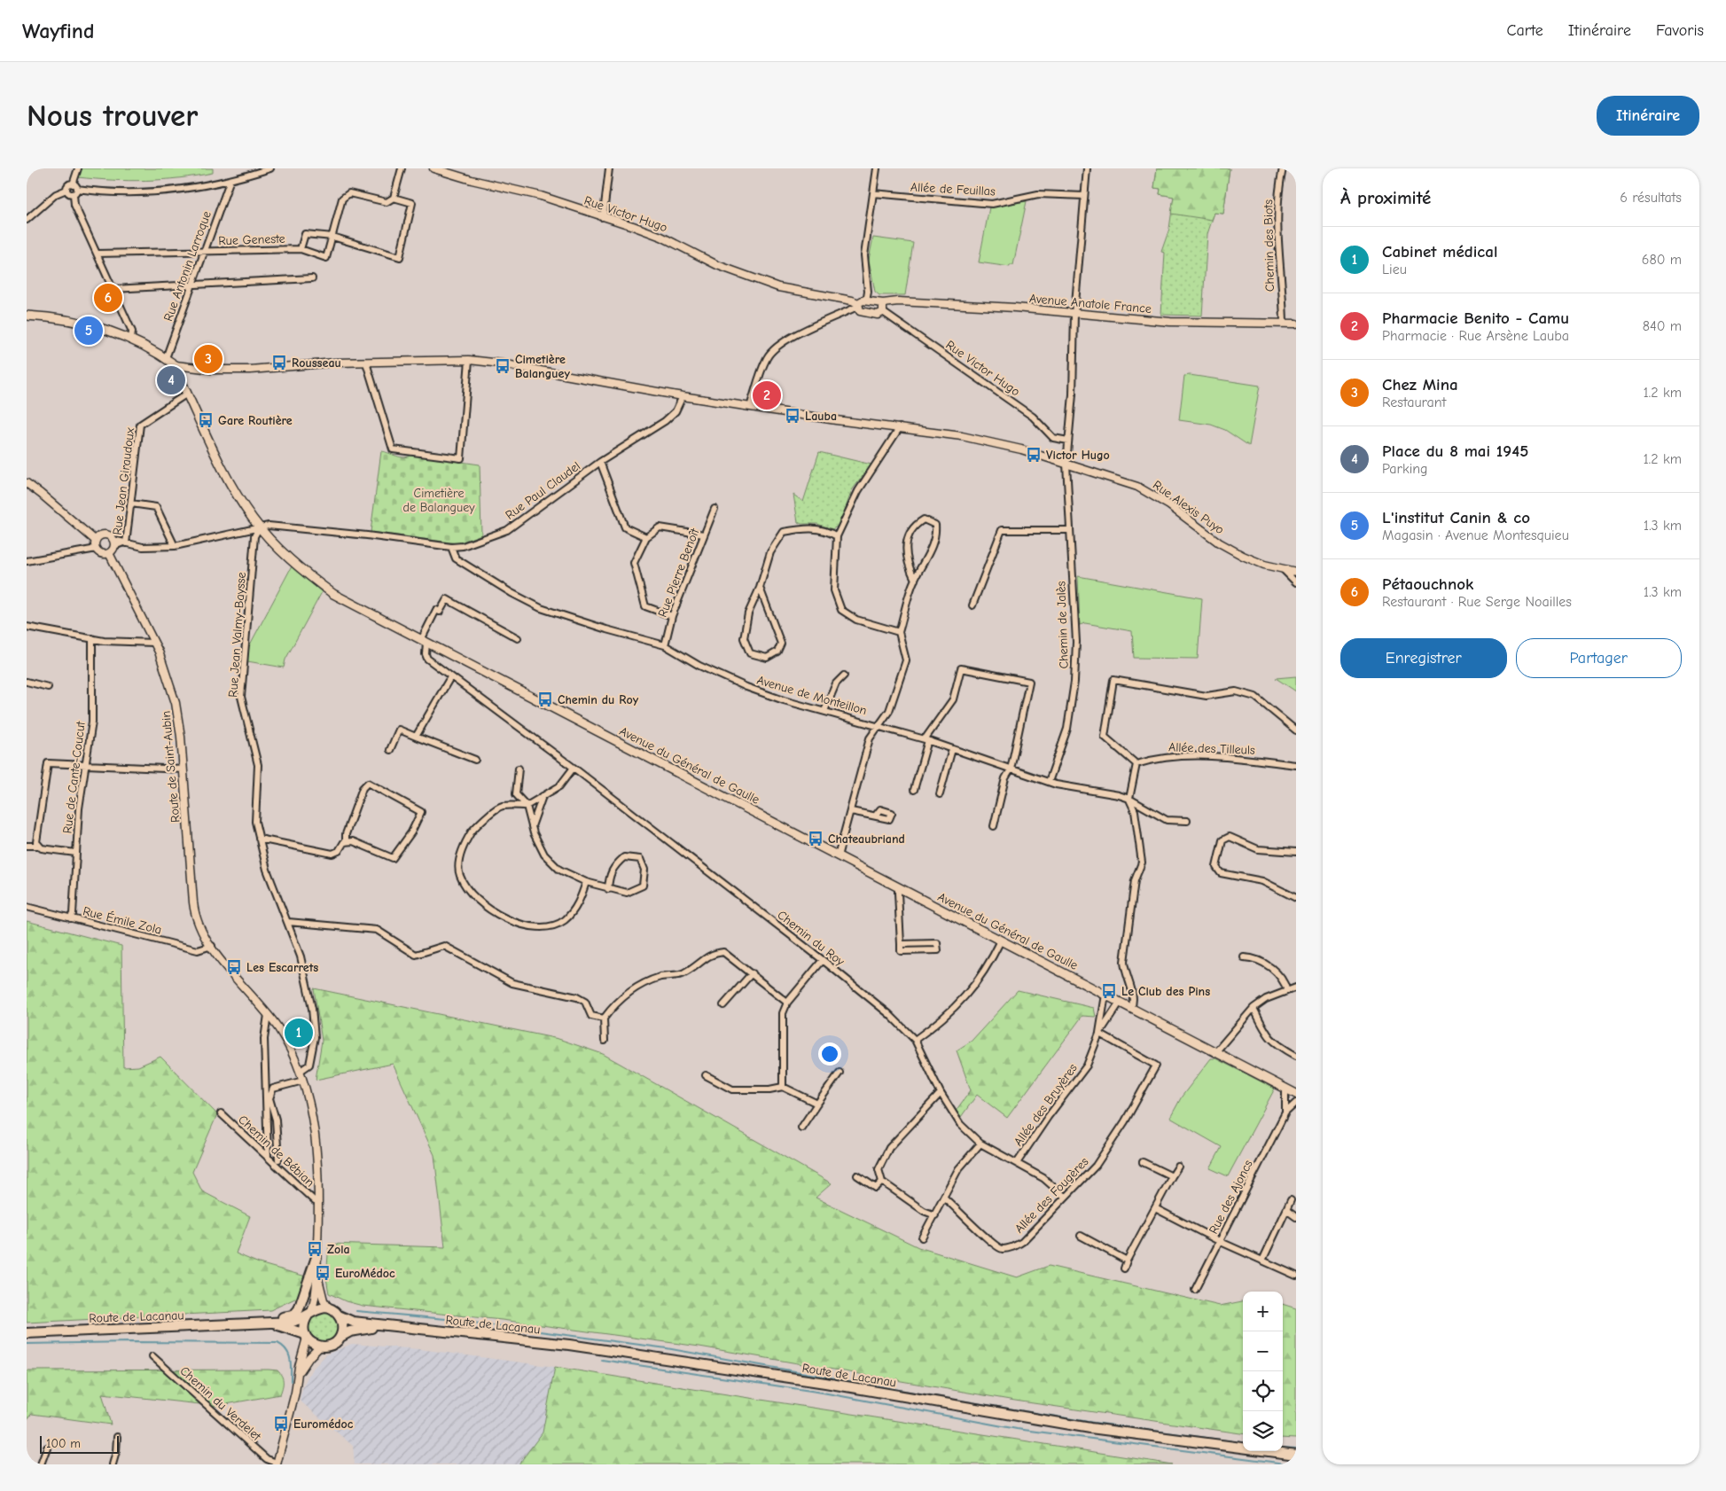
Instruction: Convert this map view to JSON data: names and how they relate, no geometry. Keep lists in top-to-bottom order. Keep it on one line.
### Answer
{"streets":{"main road":["Avenue du Général de Gaulle","Route de Lacanau"],"street":["Allée de Feuillas","Rue Victor Hugo","Rue Geneste","Chemin des Biots","Rue Antonin Larroque","Avenue Anatole France","Rue Jean Giraudoux","Rue Paul Claudel","Rue Alexis Puyo","Rue Pierre Benoît","Chemin de Jalès","Rue Jean Valmy-Baysse","Avenue de Monteillon","Allée des Tilleuls","Route de Saint-Aubin","Rue de Cante-Coucut","Rue Émile Zola","Chemin du Roy","Allée des Bruyères","Chemin de Bébian","Allée des Fougères","Rue des Ajoncs","Chemin du Verdelet"]},"crossings":[["Allée de Feuillas","Chemin de Jalès"],["Rue Victor Hugo","Avenue Anatole France"],["Rue Victor Hugo","Chemin de Jalès"],["Rue Geneste","Rue Antonin Larroque"],["Chemin des Biots","Avenue Anatole France"],["Avenue Anatole France","Chemin de Jalès"],["Rue Jean Giraudoux","Rue Paul Claudel"],["Rue Jean Giraudoux","Avenue du Général de Gaulle"],["Rue Paul Claudel","Rue Alexis Puyo"],["Rue Paul Claudel","Rue Jean Valmy-Baysse"],["Rue Paul Claudel","Avenue de Monteillon"],["Rue Paul Claudel","Avenue du Général de Gaulle"],["Rue Alexis Puyo","Chemin de Jalès"],["Rue Alexis Puyo","Avenue du Général de Gaulle"],["Rue Pierre Benoît","Avenue de Monteillon"],["Chemin de Jalès","Avenue de Monteillon"],["Rue Jean Valmy-Baysse","Avenue du Général de Gaulle"],["Rue Jean Valmy-Baysse","Route de Saint-Aubin"],["Avenue du Général de Gaulle","Chemin du Roy"],["Avenue du Général de Gaulle","Allée des Bruyères"],["Avenue du Général de Gaulle","Rue des Ajoncs"],["Route de Saint-Aubin","Rue Émile Zola"],["Route de Saint-Aubin","Chemin de Bébian"],["Rue de Cante-Coucut","Rue Émile Zola"],["Chemin du Roy","Allée des Bruyères"],["Chemin du Roy","Allée des Fougères"],["Allée des Bruyères","Allée des Fougères"]],"parks":["Cimetière de Balanguey"],"places":{"bus stop":["Rousseau","Cimetière Balanguey","Lauba","Gare Routière","Victor Hugo","Chemin du Roy","Chateaubriand","Les Escarrets","Le Club des Pins","Zola","EuroMédoc","Euromédoc"]},"scale_bar":"100 m","page":{"header":"Wayfind","nav":["Carte","Itinéraire","Favoris"],"buttons":["Itinéraire",["Enregistrer","Partager"]],"title":"Nous trouver","heading":["À proximité","6 résultats"],"list":[{"mark":"1","name":"Cabinet médical","note":"Lieu","value":"680 m"},{"mark":"2","name":"Pharmacie Benito - Camu","note":"Pharmacie · Rue Arsène Lauba","value":"840 m"},{"mark":"3","name":"Chez Mina","note":"Restaurant","value":"1.2 km"},{"mark":"4","name":"Place du 8 mai 1945","note":"Parking","value":"1.2 km"},{"mark":"5","name":"L'institut Canin & co","note":"Magasin · Avenue Montesquieu","value":"1.3 km"},{"mark":"6","name":"Pétaouchnok","note":"Restaurant · Rue Serge Noailles","value":"1.3 km"}],"pins":["6","5","3","4","2","1"],"map_buttons":["+","−"],"scale":"100 m"}}
